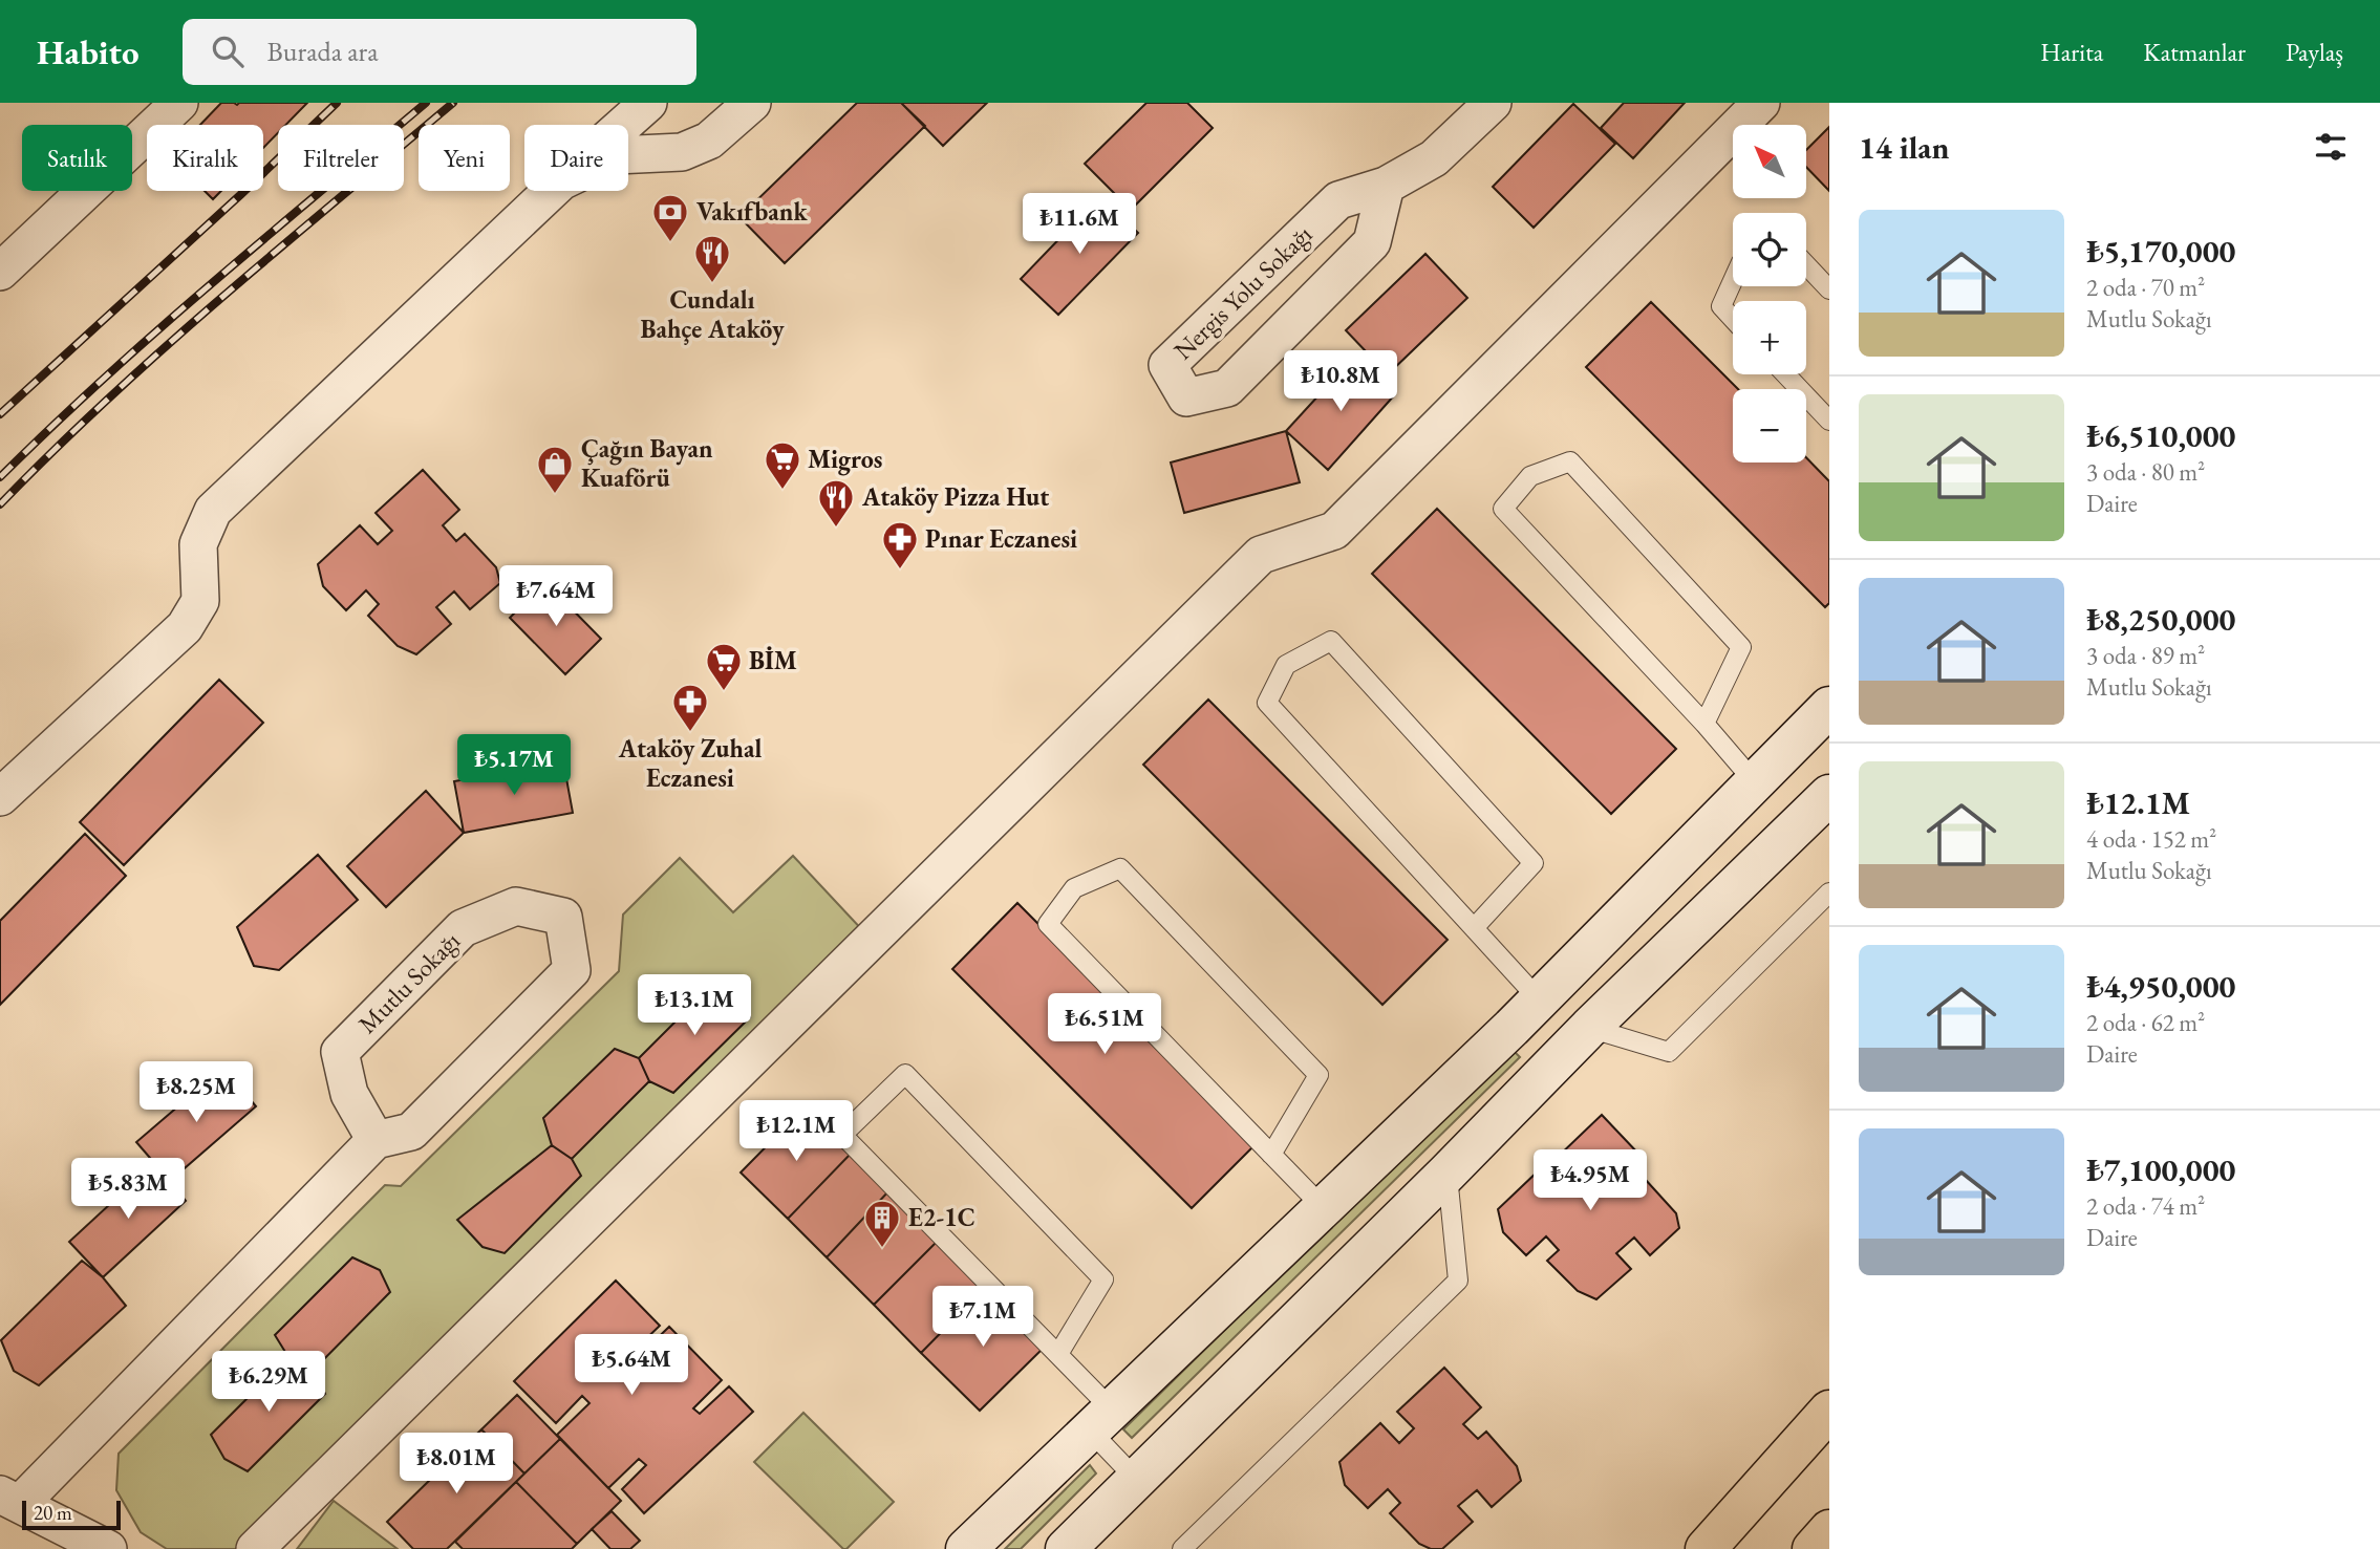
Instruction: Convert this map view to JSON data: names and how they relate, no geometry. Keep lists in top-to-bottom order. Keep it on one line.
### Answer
{"streets":{"street":["Nergis Yolu Sokağı","Mutlu Sokağı"]},"places":{"bank":["Vakıfbank"],"restaurant":["Cundalı Bahçe Ataköy","Ataköy Pizza Hut"],"supermarket":["Migros","BİM"],"shop":["Çağın Bayan Kuaförü"],"pharmacy":["Pınar Eczanesi","Ataköy Zuhal Eczanesi"],"building":["E2-1C"]},"scale_bar":"20 m","north":"top left","page":{"header":"Habito","search":"Burada ara","nav":["Harita","Katmanlar","Paylaş"],"heading":"14 ilan","map_buttons":["+","−"],"chip":["Satılık","Kiralık","Filtreler","Yeni","Daire"],"list":[{"name":"₺5,170,000","note":"2 oda · 70 m² · Mutlu Sokağı"},{"name":"₺6,510,000","note":"3 oda · 80 m² · Daire"},{"name":"₺8,250,000","note":"3 oda · 89 m² · Mutlu Sokağı"},{"name":"₺12.1M","note":"4 oda · 152 m² · Mutlu Sokağı"},{"name":"₺4,950,000","note":"2 oda · 62 m² · Daire"},{"name":"₺7,100,000","note":"2 oda · 74 m² · Daire"}],"price":["₺11.6M","₺10.8M","₺7.64M","₺5.17M","₺13.1M","₺6.51M","₺8.25M","₺12.1M","₺4.95M","₺5.83M","₺7.1M","₺5.64M","₺6.29M","₺8.01M"],"scale":"20 m"}}
